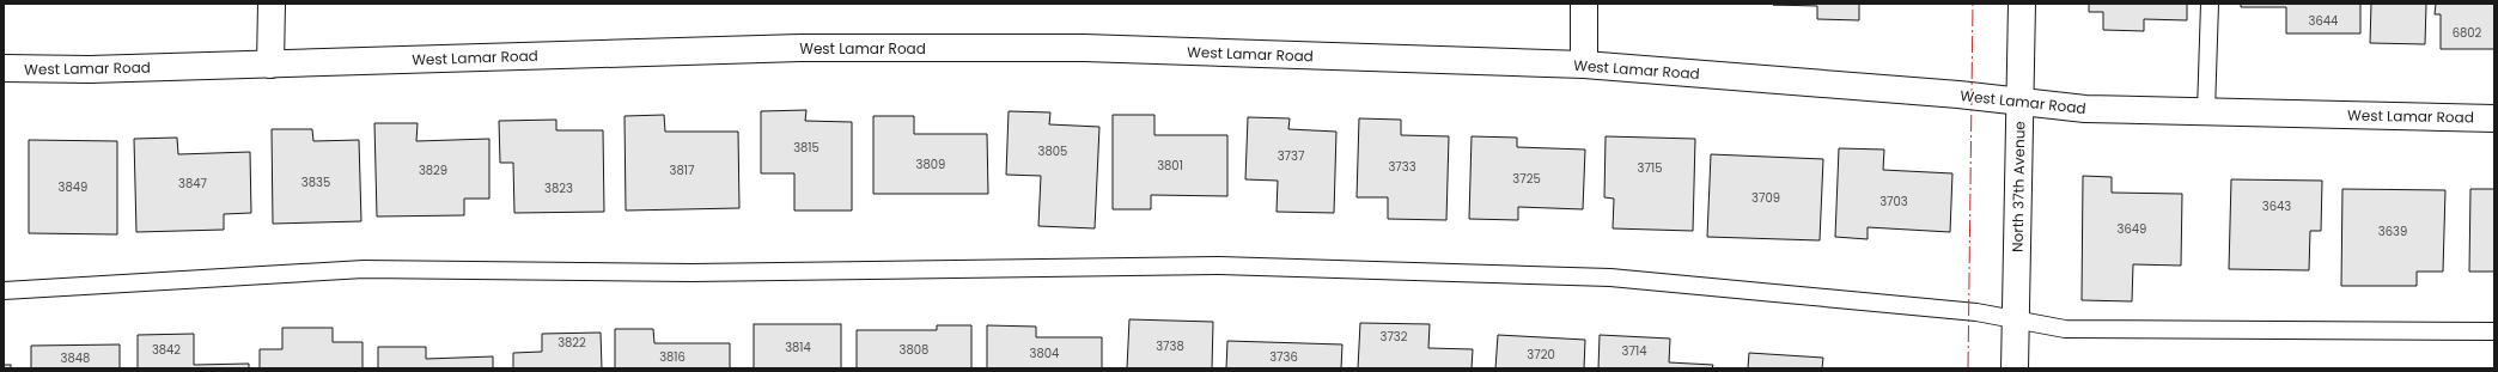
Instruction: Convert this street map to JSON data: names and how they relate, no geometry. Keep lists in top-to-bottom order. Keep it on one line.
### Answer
{"streets":{"street":["West Lamar Road","North 37th Avenue"]},"crossings":[["West Lamar Road","North 37th Avenue"]],"house_numbers":["3644","6802","3815","3805","3737","3809","3801","3733","3715","3829","3817","3725","3835","3847","3849","3823","3709","3703","3643","3649","3639","3732","3822","3738","3814","3842","3808","3714","3804","3720","3816","3736","3848"]}
